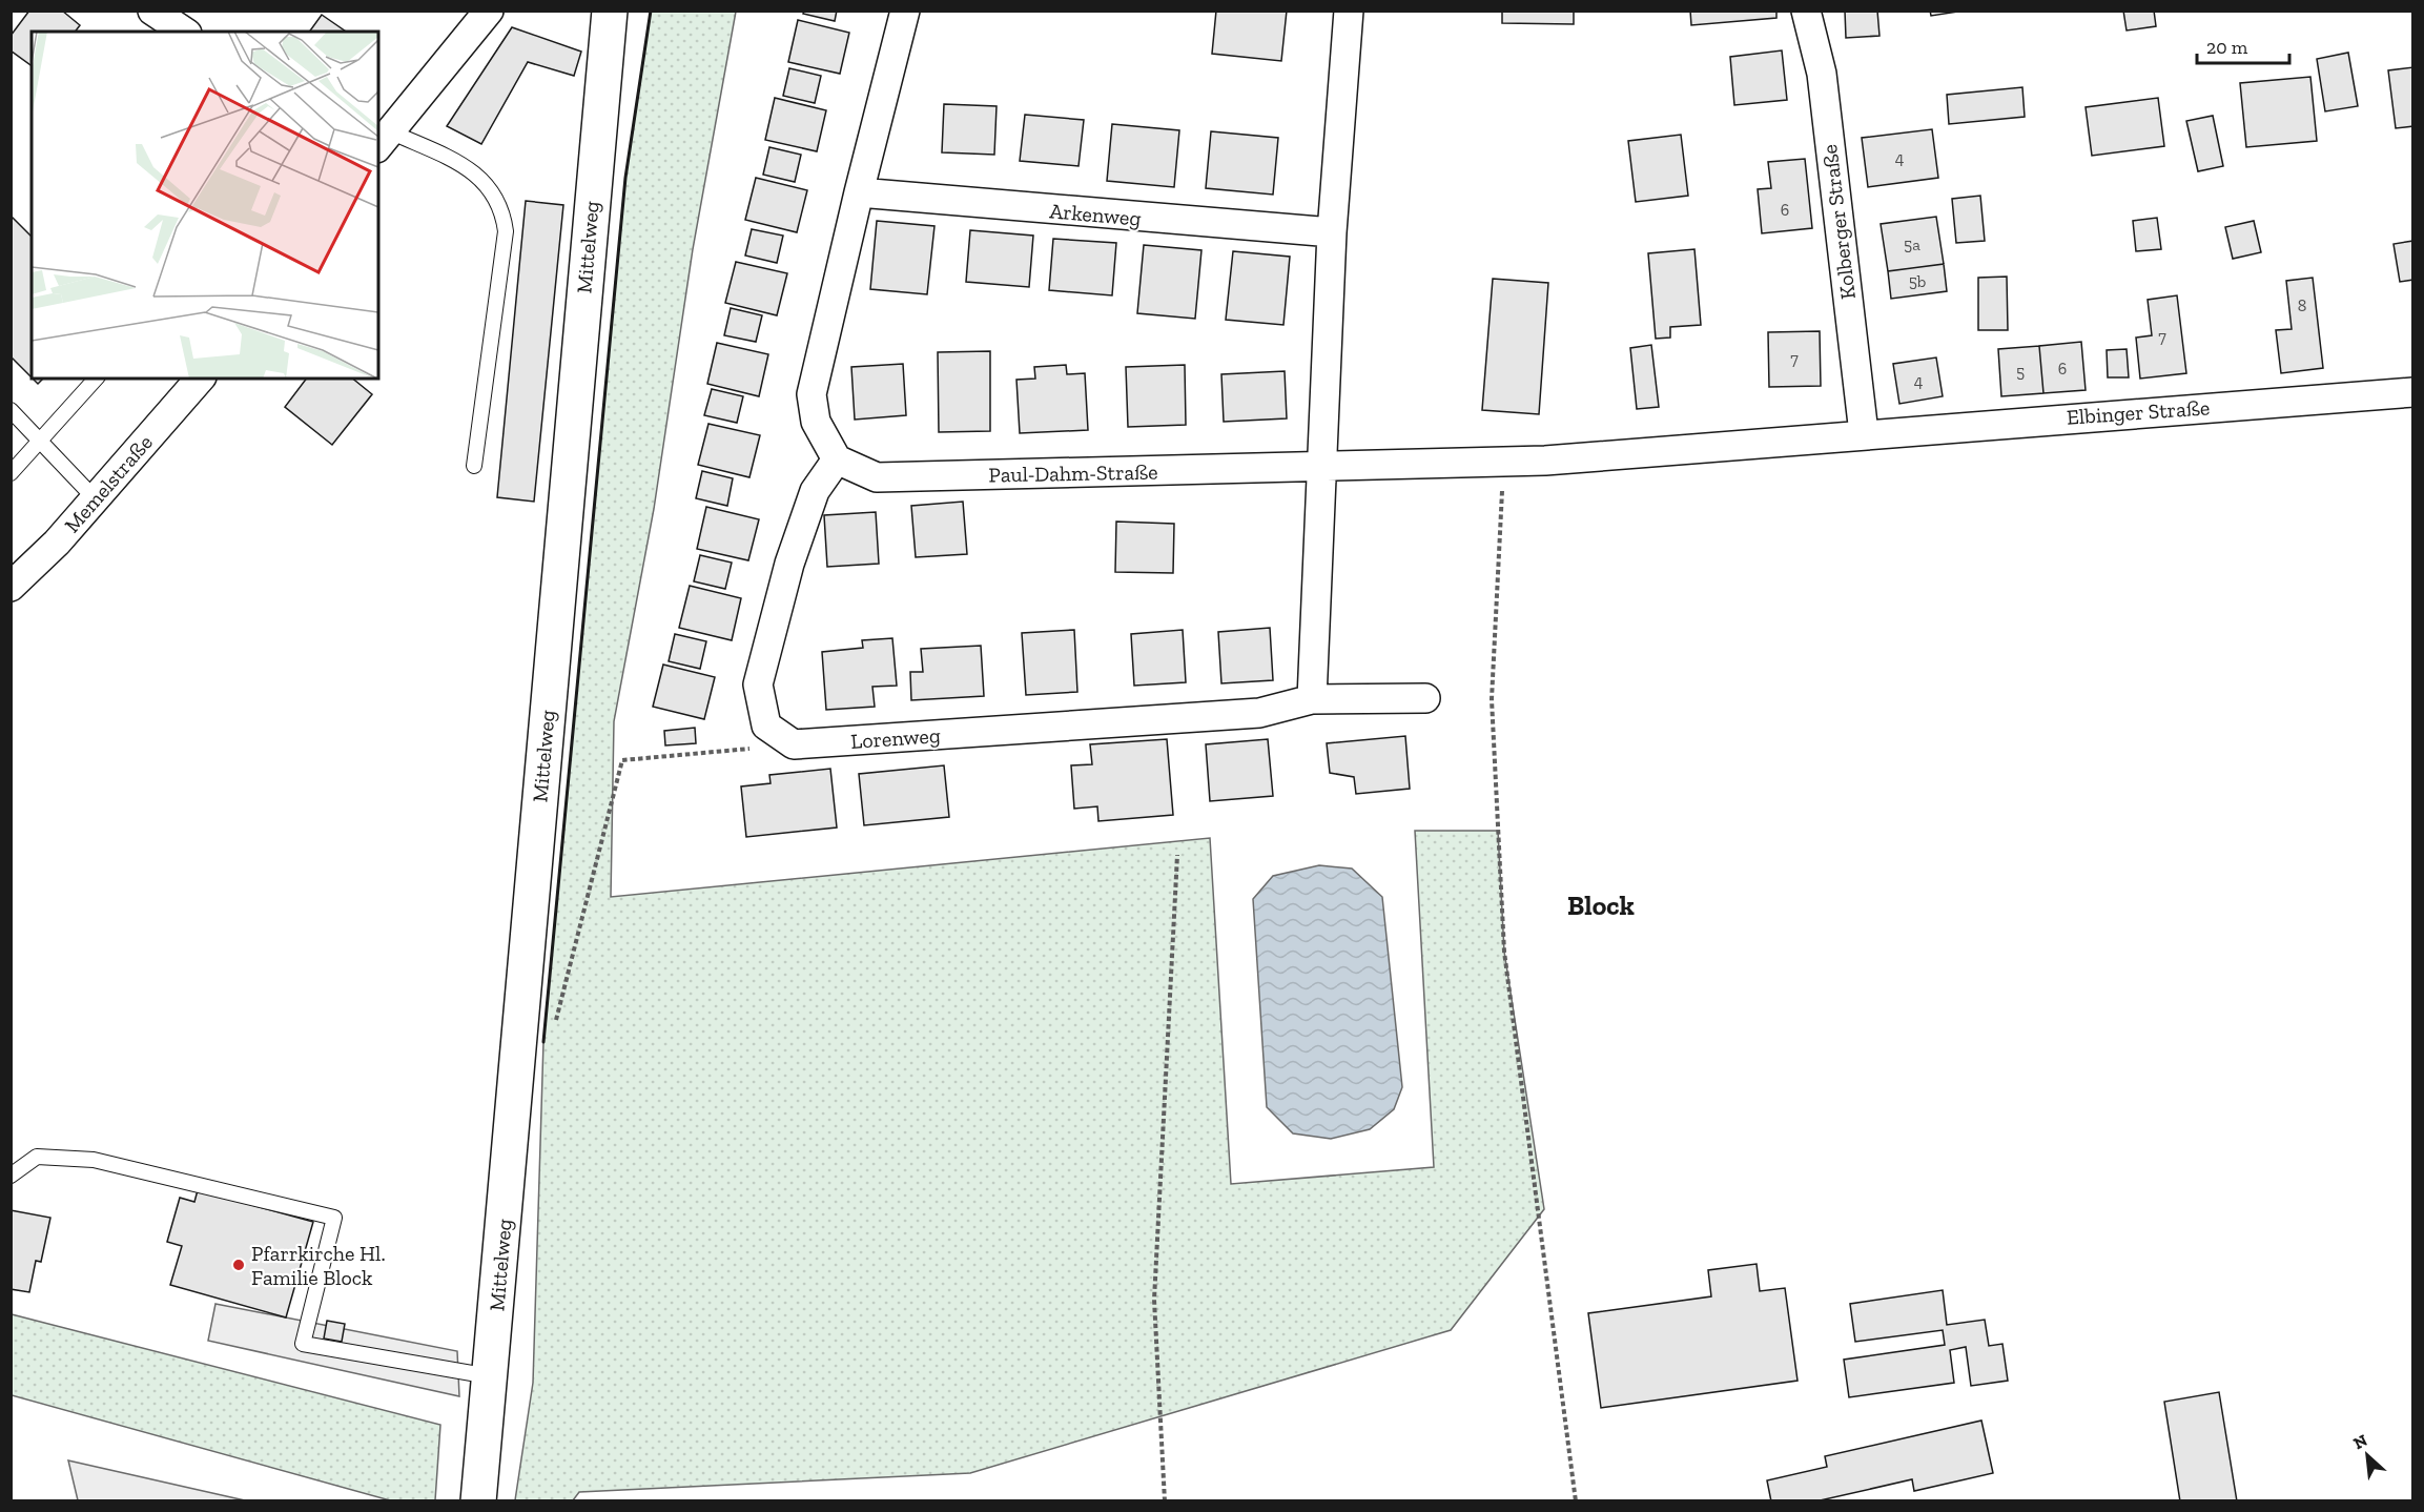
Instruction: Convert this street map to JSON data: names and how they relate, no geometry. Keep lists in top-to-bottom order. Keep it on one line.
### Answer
{"streets":{"main road":["Mittelweg"],"street":["Arkenweg","Kolberger Straße","Elbinger Straße","Paul-Dahm-Straße","Memelstraße","Lorenweg"]},"crossings":[["Kolberger Straße","Elbinger Straße"],["Elbinger Straße","Paul-Dahm-Straße"]],"districts":["Block"],"places":["Pfarrkirche Hl. Familie Block"],"house_numbers":["4","6","5a","5b","8","7","7","6","5","4"],"scale_bar":"20 m","north":"top left"}
